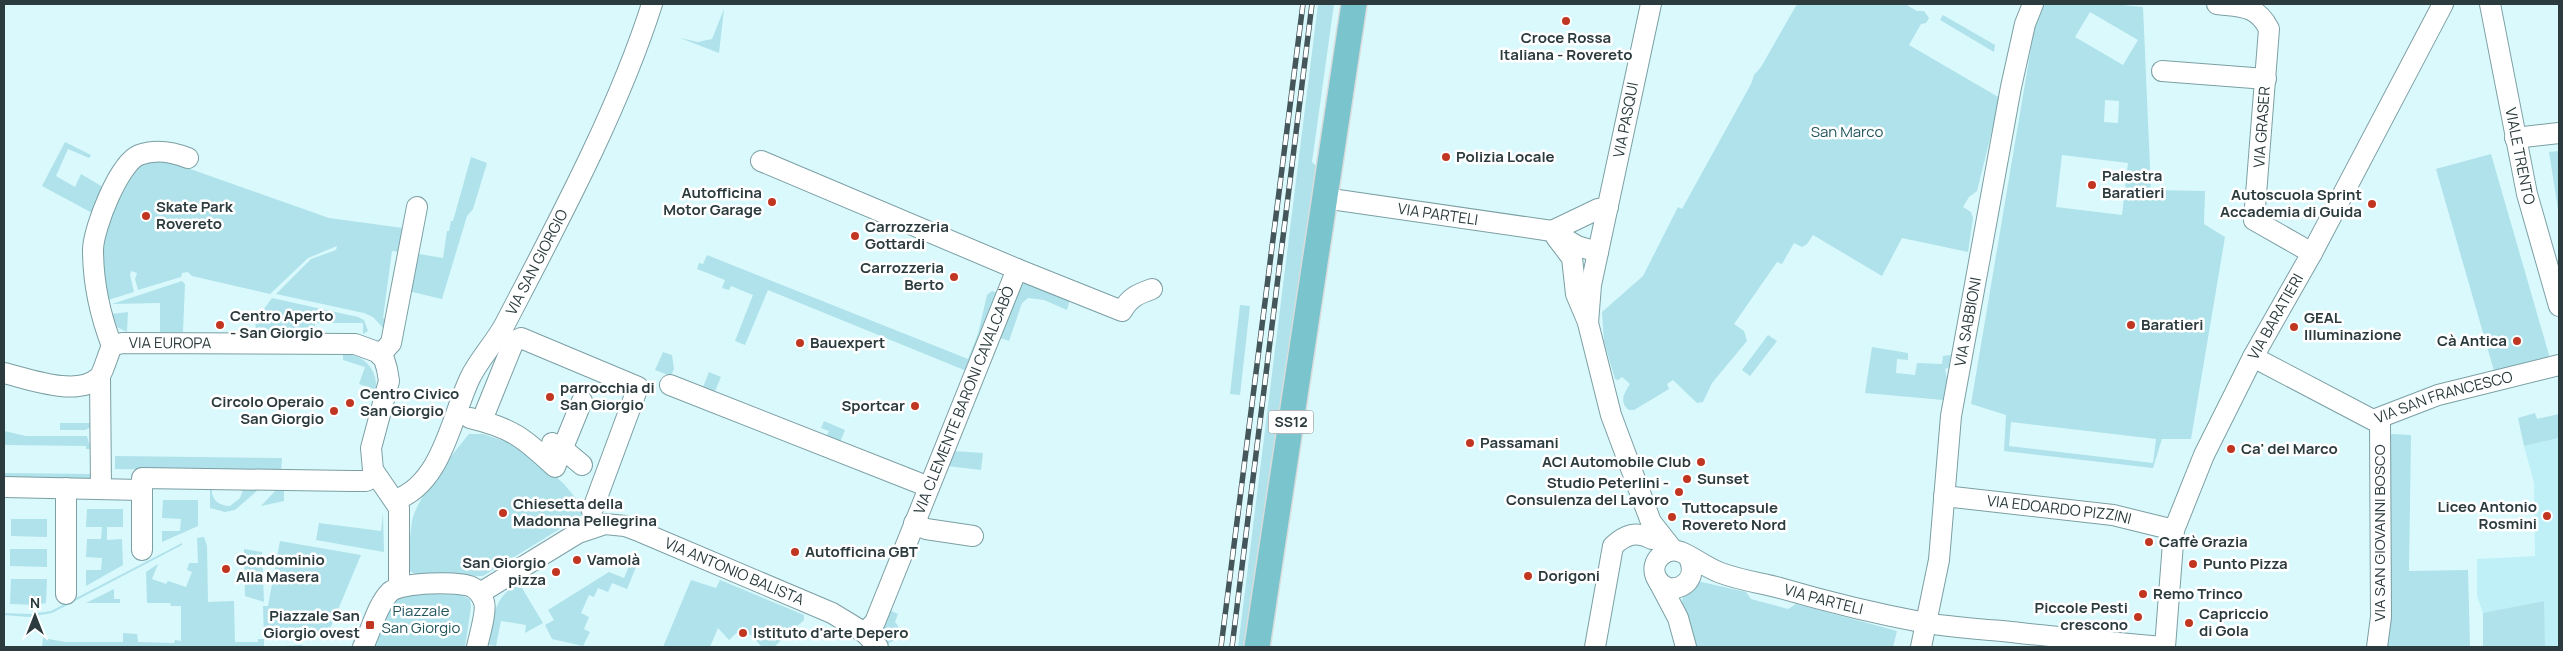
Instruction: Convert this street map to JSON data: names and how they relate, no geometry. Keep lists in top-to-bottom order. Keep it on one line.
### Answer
{"streets":{"main road":["SS12"],"street":["VIA PASQUI","VIA GRASER","VIALE TRENTO","VIA PARTELI","VIA SAN GIORGIO","VIA BARATIERI","VIA SABBIONI","VIA EUROPA","VIA SAN FRANCESCO","VIA CLEMENTE BARONI CAVALCABÒ","VIA EDOARDO PIZZINI","VIA SAN GIOVANNI BOSCO","VIA ANTONIO BALISTA"]},"crossings":[["VIA PASQUI","VIA PARTELI"],["VIA GRASER","VIA BARATIERI"],["VIA PARTELI","VIA BARATIERI"],["VIA PARTELI","VIA SABBIONI"],["VIA PARTELI","SS12"],["VIA BARATIERI","VIA SAN FRANCESCO"],["VIA BARATIERI","VIA EDOARDO PIZZINI"],["VIA SABBIONI","VIA EDOARDO PIZZINI"],["VIA SAN FRANCESCO","VIA SAN GIOVANNI BOSCO"],["VIA CLEMENTE BARONI CAVALCABÒ","VIA ANTONIO BALISTA"]],"parks":["San Marco","Piazzale San Giorgio"],"places":{"other":["Croce Rossa Italiana - Rovereto","Polizia Locale","Palestra Baratieri","Autofficina Motor Garage","Autoscuola Sprint Accademia di Guida","Skate Park Rovereto","Carrozzeria Gottardi","Carrozzeria Berto","Centro Aperto - San Giorgio","Baratieri","GEAL Illuminazione","Cà Antica","Bauexpert","parrocchia di San Giorgio","Centro Civico San Giorgio","Sportcar","Circolo Operaio San Giorgio","Passamani","Ca' del Marco","ACI Automobile Club","Sunset","Studio Peterlini - Consulenza del Lavoro","Chiesetta della Madonna Pellegrina","Liceo Antonio Rosmini","Tuttocapsule Rovereto Nord","Caffè Grazia","Autofficina GBT","Vamolà","Punto Pizza","Condominio Alla Masera","San Giorgio pizza","Dorigoni","Remo Trinco","Piccole Pesti crescono","Capriccio di Gola","Istituto d'arte Depero"],"transit":["Piazzale San Giorgio ovest"]},"north":"top"}
